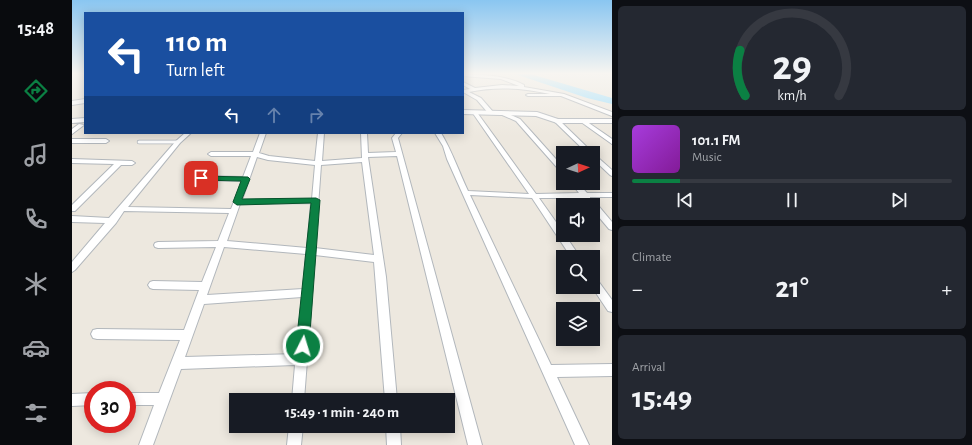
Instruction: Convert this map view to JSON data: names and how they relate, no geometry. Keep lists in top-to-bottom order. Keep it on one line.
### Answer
{"north":"right","page":{"tabs":"15:48","turn":["110 m","Turn left"],"song":["101.1 FM","Music"],"tile":["Climate",["Arrival","15:49"]],"heat":["−","21°","+"],"limit":"30","trip":"15:49 · 1 min · 240 m","gauge":["29","km/h"]}}
